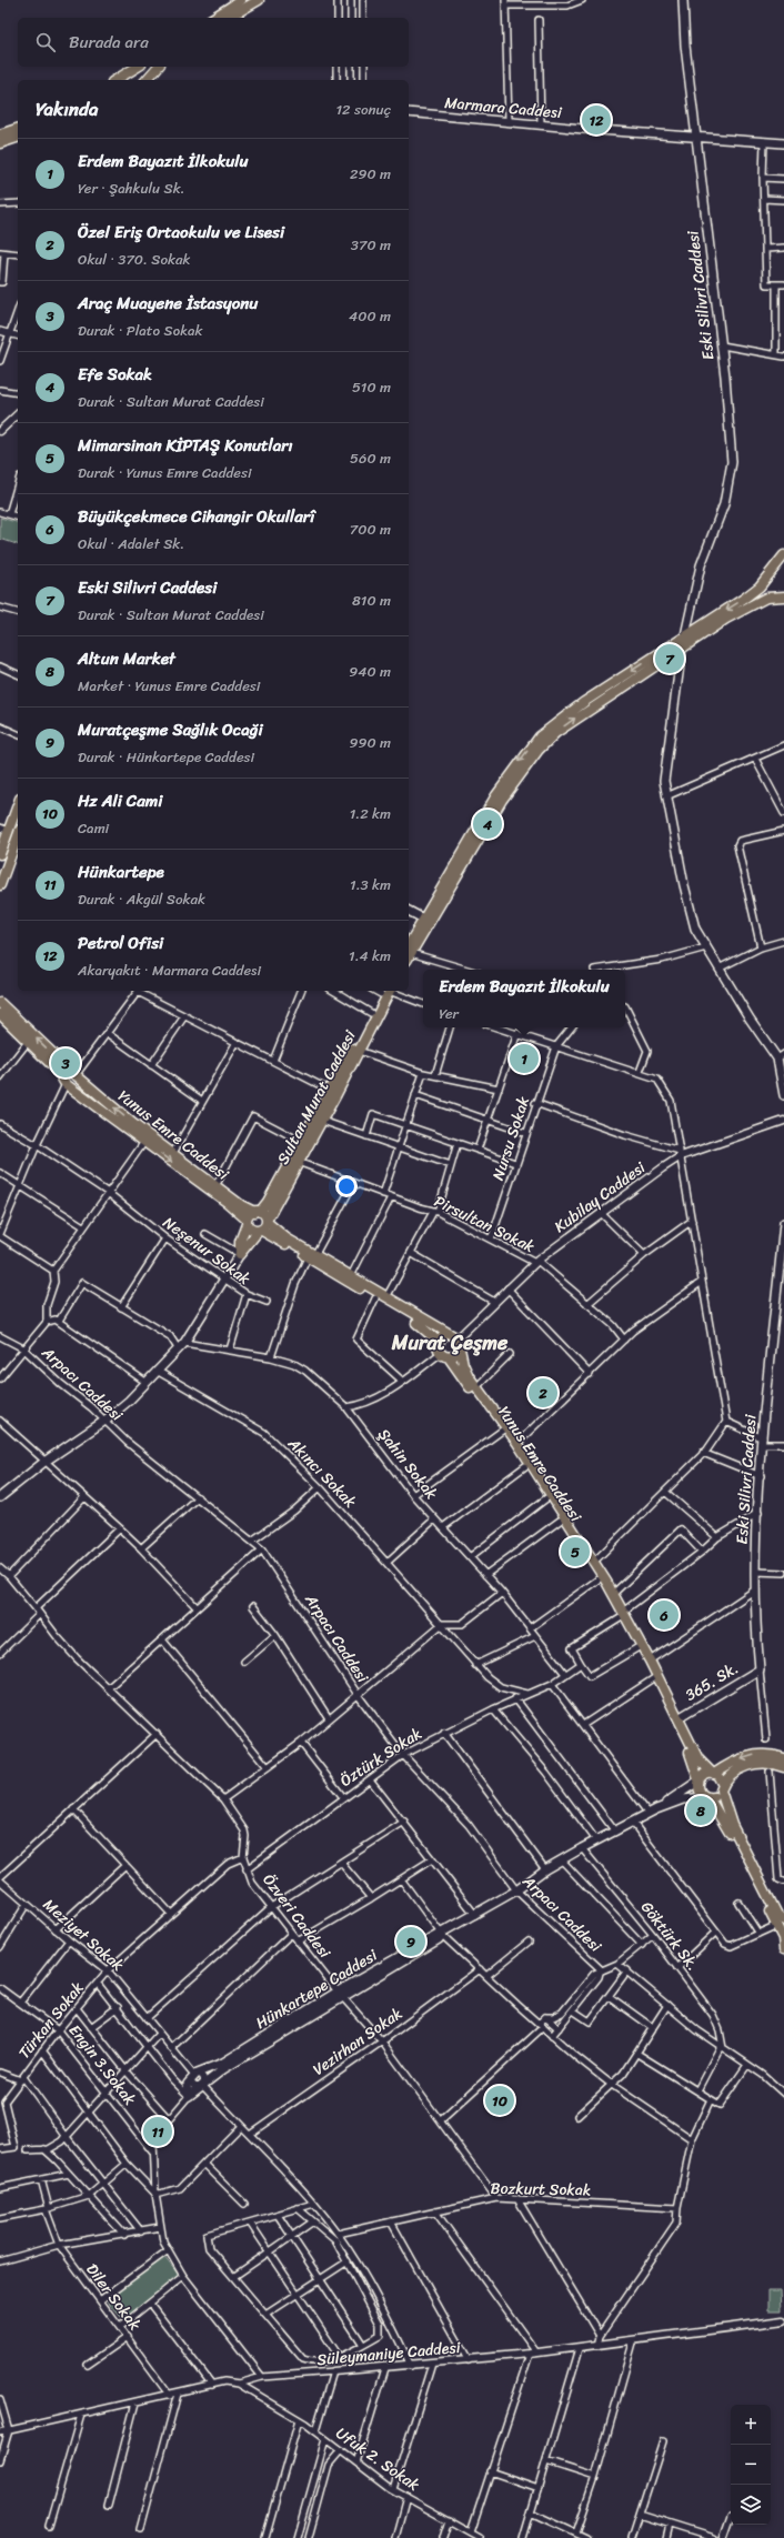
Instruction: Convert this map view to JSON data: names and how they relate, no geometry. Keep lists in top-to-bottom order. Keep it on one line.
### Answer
{"streets":{"main road":["Marmara Caddesi","Eski Silivri Caddesi","Sultan Murat Caddesi","Yunus Emre Caddesi","365. Sk.","Hünkartepe Caddesi"],"street":["Nursu Sokak","Kubilay Caddesi","Pirsultan Sokak","Neşenur Sokak","Arpacı Caddesi","Şahin Sokak","Akıncı Sokak","Öztürk Sokak","Özveri Caddesi","Meziyet Sokak","Göktürk Sk.","Türkan Sokak","Vezirhan Sokak","Engin 3.Sokak","Bozkurt Sokak","Diler Sokak","Süleymaniye Caddesi","Ufuk 2. Sokak"]},"crossings":[["Marmara Caddesi","Eski Silivri Caddesi"],["Eski Silivri Caddesi","365. Sk."],["Sultan Murat Caddesi","Yunus Emre Caddesi"],["Sultan Murat Caddesi","Pirsultan Sokak"],["Yunus Emre Caddesi","Kubilay Caddesi"],["Yunus Emre Caddesi","365. Sk."],["Nursu Sokak","Pirsultan Sokak"],["Kubilay Caddesi","Pirsultan Sokak"],["Neşenur Sokak","Şahin Sokak"],["Arpacı Caddesi","Öztürk Sokak"],["Arpacı Caddesi","Hünkartepe Caddesi"],["Şahin Sokak","Öztürk Sokak"],["Akıncı Sokak","Öztürk Sokak"],["Öztürk Sokak","Özveri Caddesi"],["Özveri Caddesi","Hünkartepe Caddesi"],["Özveri Caddesi","Türkan Sokak"],["Özveri Caddesi","Vezirhan Sokak"],["Özveri Caddesi","Bozkurt Sokak"],["Meziyet Sokak","Hünkartepe Caddesi"],["Meziyet Sokak","Türkan Sokak"],["Göktürk Sk.","Hünkartepe Caddesi"],["Türkan Sokak","Engin 3.Sokak"],["Diler Sokak","Süleymaniye Caddesi"],["Süleymaniye Caddesi","Ufuk 2. Sokak"]],"districts":["Murat Çeşme"],"page":{"search":"Burada ara","heading":["Yakında","12 sonuç"],"pins":["12","7","4","1","3","2","5","6","8","9","10","11"],"list":[{"mark":"1","name":"Erdem Bayazıt İlkokulu","note":"Yer · Şahkulu Sk.","value":"290 m"},{"mark":"2","name":"Özel Eriş Ortaokulu ve Lisesi","note":"Okul · 370. Sokak","value":"370 m"},{"mark":"3","name":"Araç Muayene İstasyonu","note":"Durak · Plato Sokak","value":"400 m"},{"mark":"4","name":"Efe Sokak","note":"Durak · Sultan Murat Caddesi","value":"510 m"},{"mark":"5","name":"Mimarsinan KİPTAŞ Konutları","note":"Durak · Yunus Emre Caddesi","value":"560 m"},{"mark":"6","name":"Büyükçekmece Cihangir Okullarî","note":"Okul · Adalet Sk.","value":"700 m"},{"mark":"7","name":"Eski Silivri Caddesi","note":"Durak · Sultan Murat Caddesi","value":"810 m"},{"mark":"8","name":"Altun Market","note":"Market · Yunus Emre Caddesi","value":"940 m"},{"mark":"9","name":"Muratçeşme Sağlık Ocaği","note":"Durak · Hünkartepe Caddesi","value":"990 m"},{"mark":"10","name":"Hz Ali Cami","note":"Cami","value":"1.2 km"},{"mark":"11","name":"Hünkartepe","note":"Durak · Akgül Sokak","value":"1.3 km"},{"mark":"12","name":"Petrol Ofisi","note":"Akaryakıt · Marmara Caddesi","value":"1.4 km"}],"popup":["Erdem Bayazıt İlkokulu","Yer"],"map_buttons":["+","−"]}}
